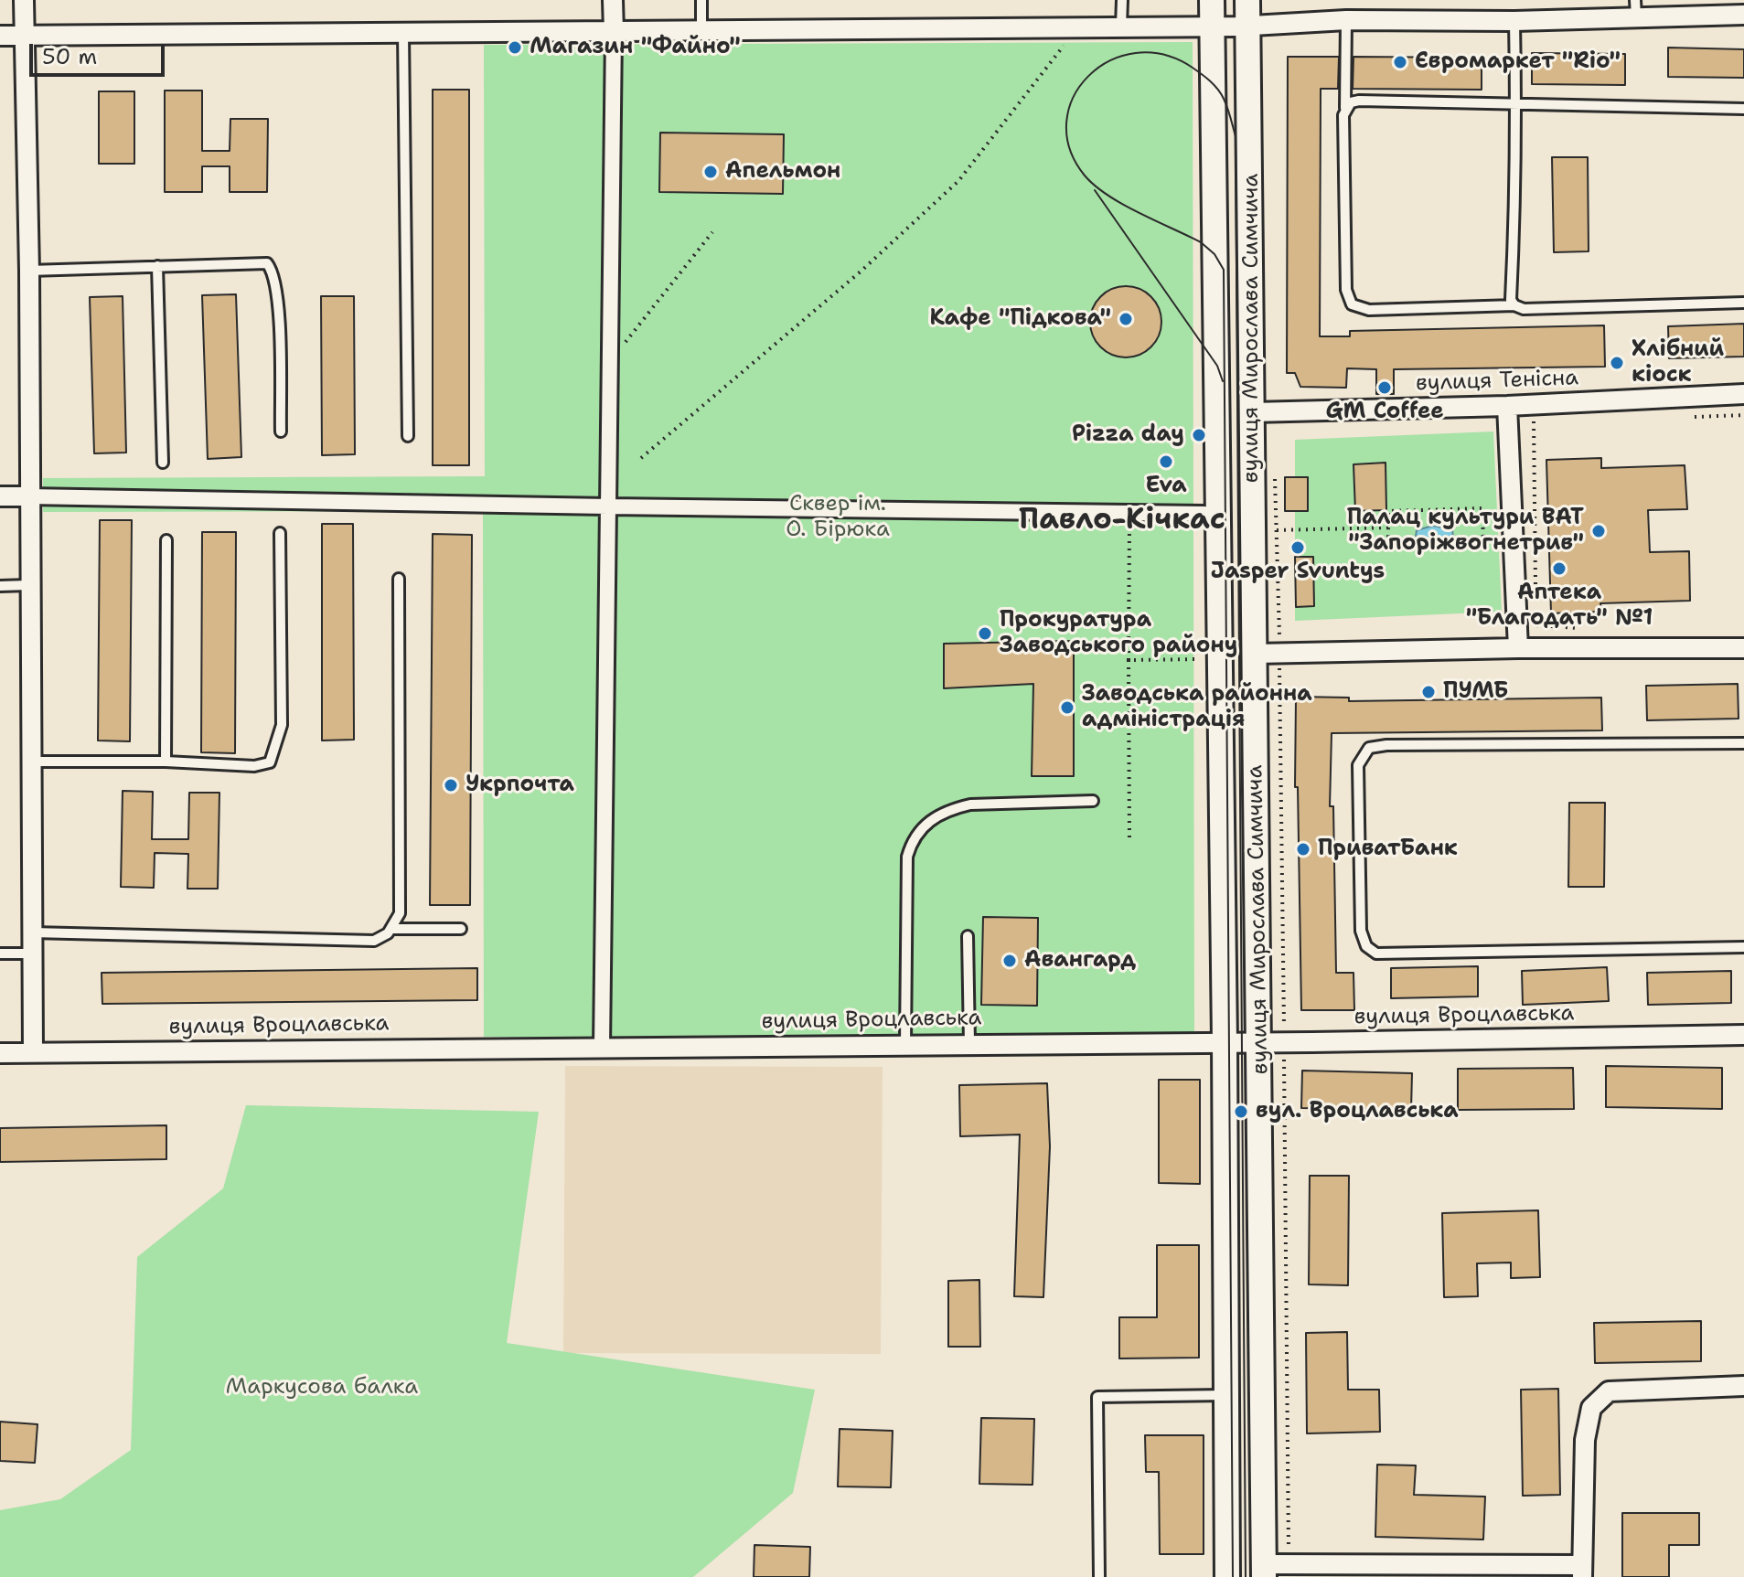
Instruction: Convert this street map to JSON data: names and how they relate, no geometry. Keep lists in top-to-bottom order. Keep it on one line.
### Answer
{"streets":{"street":["вулиця Мирослава Симчича","вулиця Тенісна","вулиця Вроцлавська"]},"crossings":[["вулиця Мирослава Симчича","вулиця Тенісна"],["вулиця Мирослава Симчича","вулиця Вроцлавська"]],"districts":["Павло-Кічкас"],"parks":["Сквер ім. О. Бірюка","Маркусова балка"],"places":["Магазин \"Файно\"","Євромаркет \"Rio\"","Апельмон","Кафе \"Підкова\"","Хлібний кіоск","GM Coffee","Pizza day","Eva","Палац культури ВАТ \"Запоріжвогнетрив\"","Jasper Svuntys","Аптека \"Благодать\" №1","Прокуратура Заводського району","ПУМБ","Заводська районна адміністрація","Укрпочта","ПриватБанк","Авангард","вул. Вроцлавська"],"scale_bar":"50 m"}
